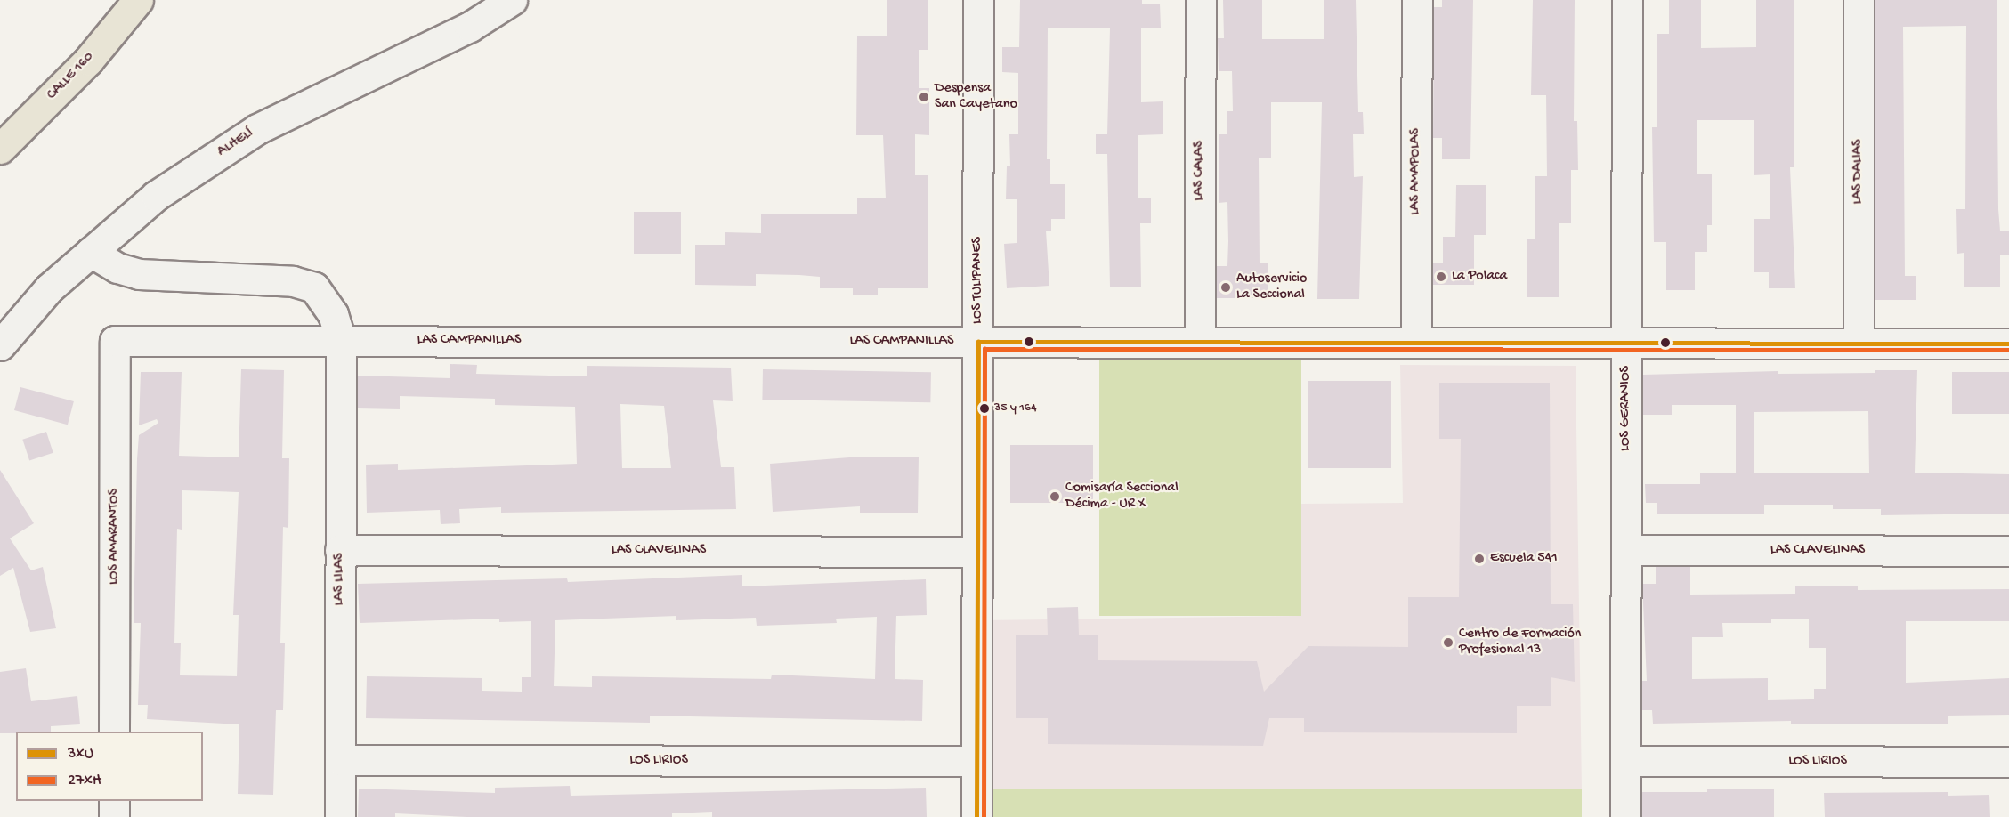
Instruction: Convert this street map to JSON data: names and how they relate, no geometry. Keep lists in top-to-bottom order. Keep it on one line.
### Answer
{"streets":{"main road":["CALLE 160"],"street":["ALHELÍ","LAS CALAS","LAS AMAPOLAS","LAS DALIAS","LOS TULIPANES","LAS CAMPANILLAS","LOS GERANIOS","LOS AMARANTOS","LAS CLAVELINAS","LAS LILAS","LOS LIRIOS"]},"crossings":[["ALHELÍ","LAS LILAS"],["LAS CALAS","LAS CAMPANILLAS"],["LAS AMAPOLAS","LAS CAMPANILLAS"],["LAS DALIAS","LAS CAMPANILLAS"],["LOS TULIPANES","LAS CAMPANILLAS"],["LOS TULIPANES","LAS CLAVELINAS"],["LOS TULIPANES","LOS LIRIOS"],["LAS CAMPANILLAS","LOS GERANIOS"],["LAS CAMPANILLAS","LOS AMARANTOS"],["LAS CAMPANILLAS","LAS LILAS"],["LOS GERANIOS","LAS CLAVELINAS"],["LOS GERANIOS","LOS LIRIOS"],["LAS CLAVELINAS","LAS LILAS"],["LAS LILAS","LOS LIRIOS"]],"places":["Despensa San Cayetano","La Polaca","Autoservicio La Seccional","35 y 164","Comisaría Seccional Décima - UR X","Escuela 541","Centro de Formación Profesional 13"],"lines":["transit line 3xU","transit line 27xH"],"legend":["3xU","27xH"]}
